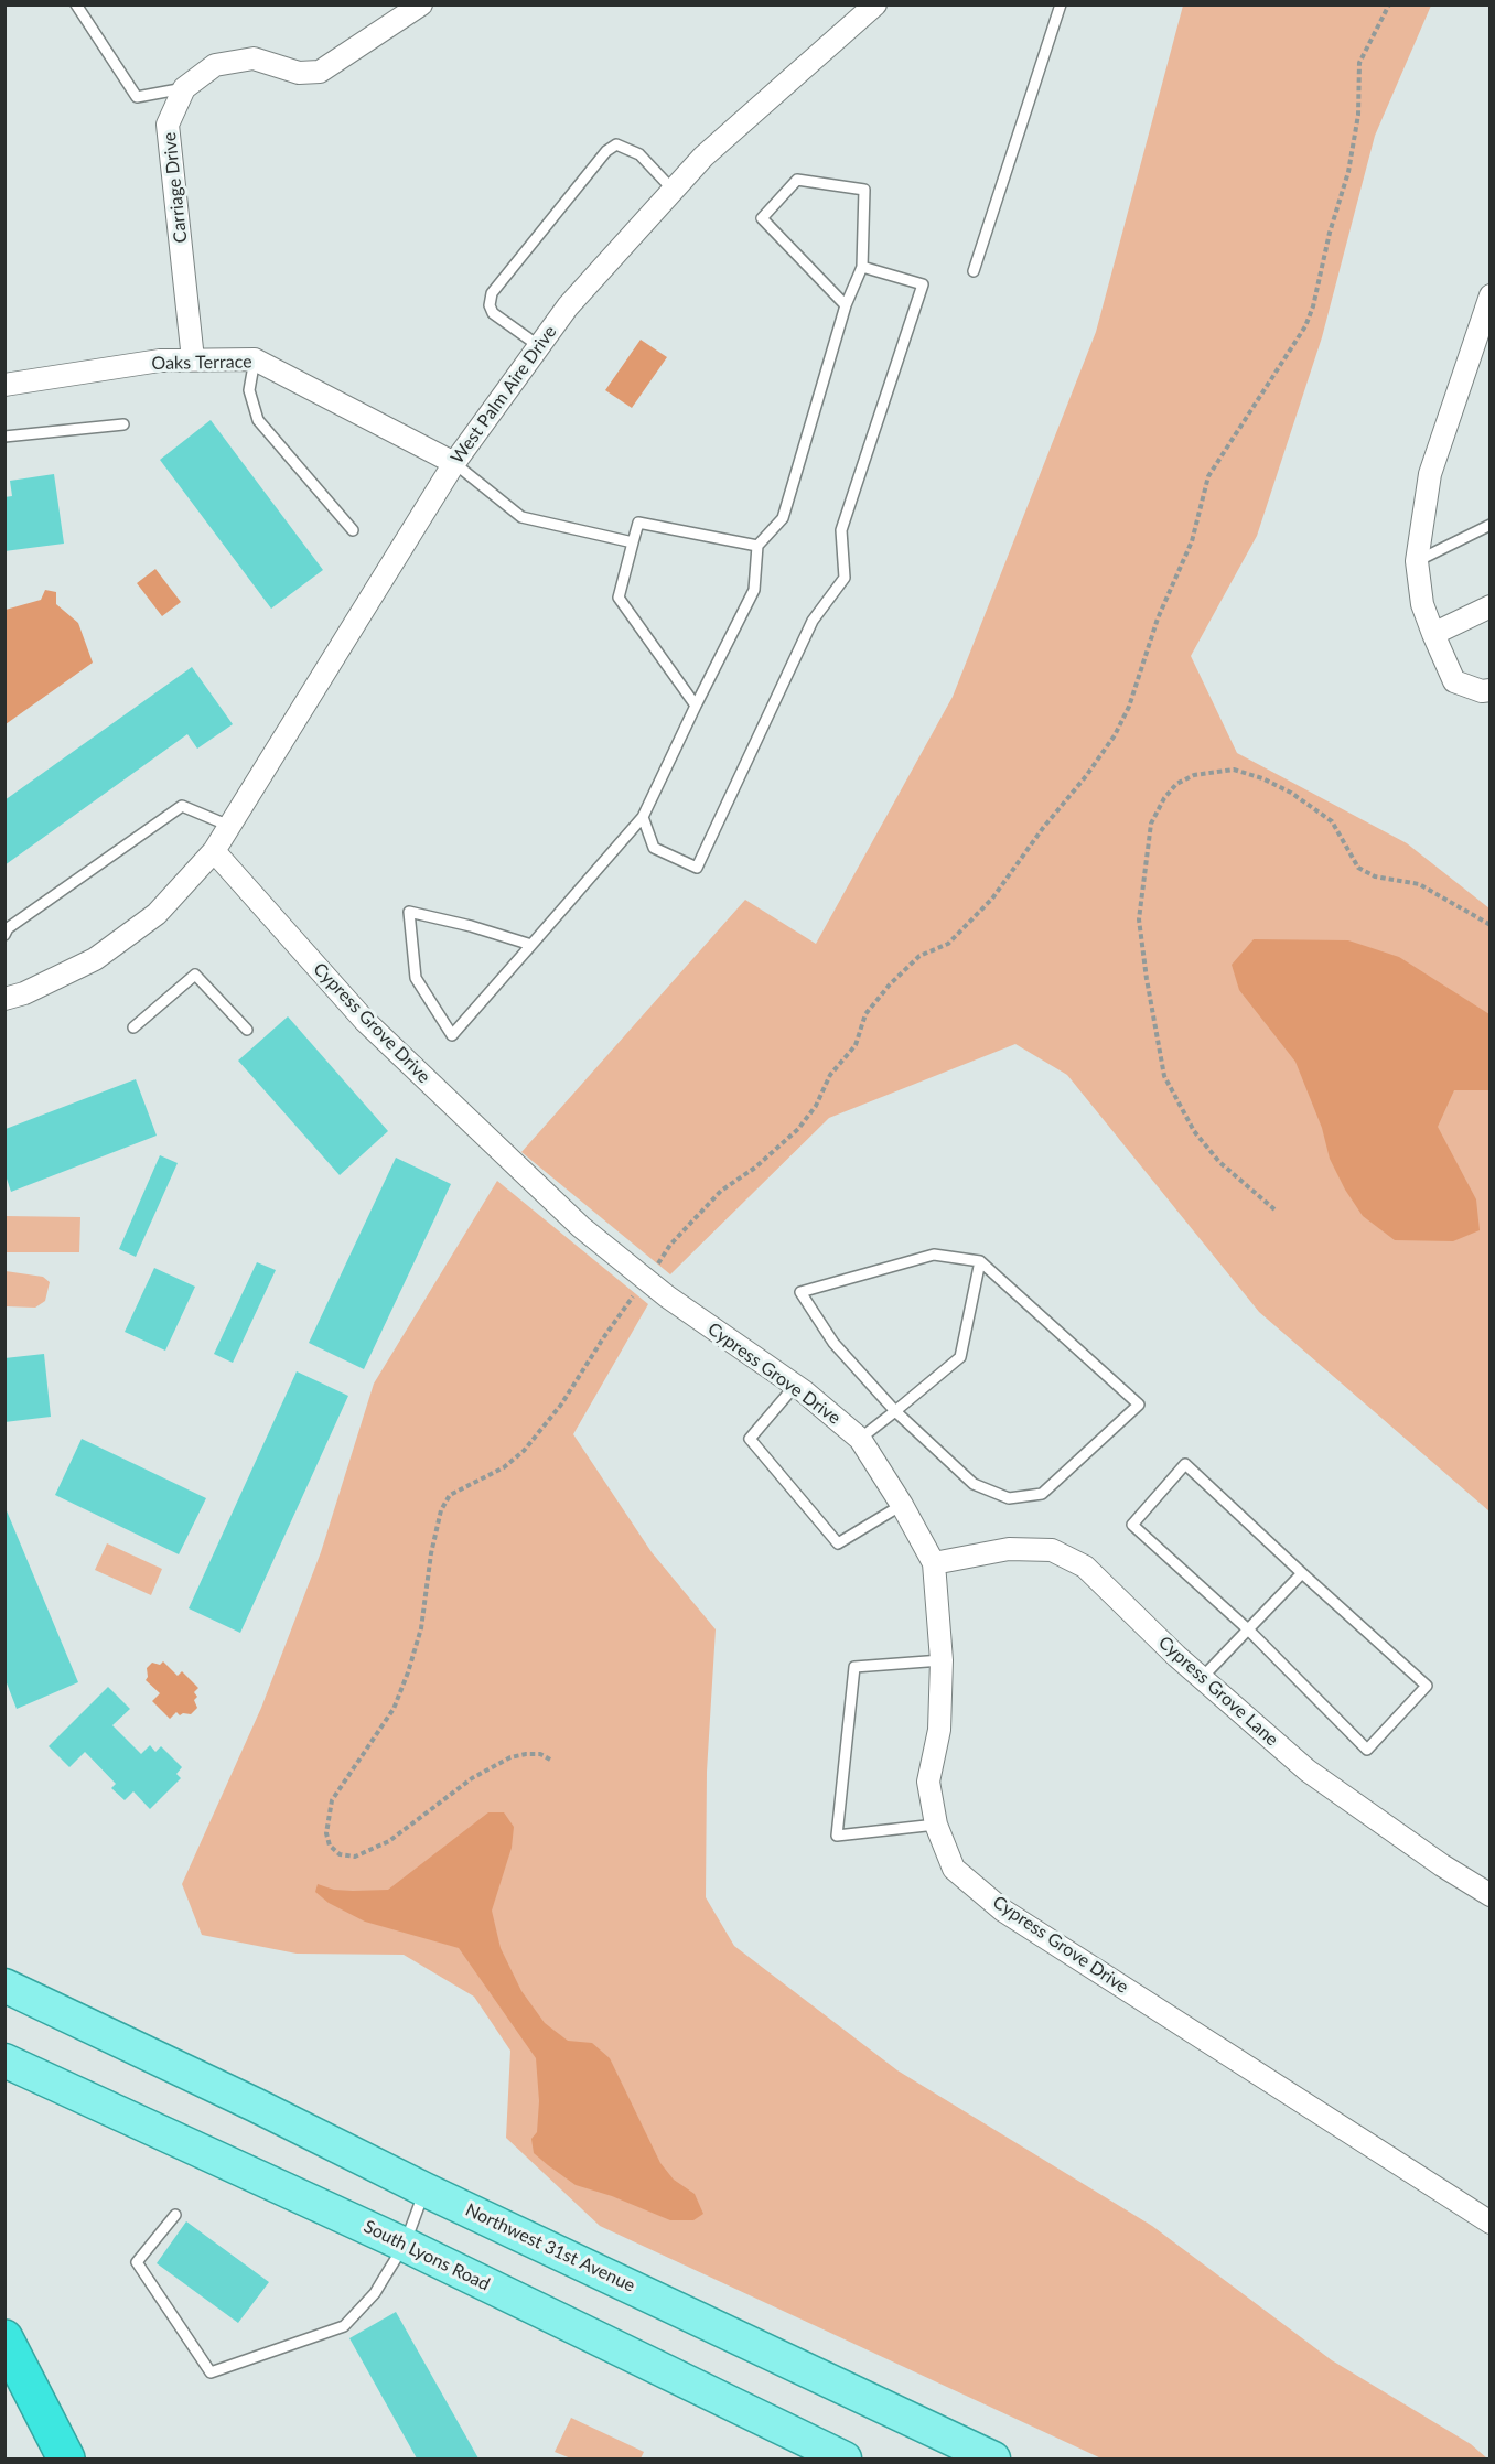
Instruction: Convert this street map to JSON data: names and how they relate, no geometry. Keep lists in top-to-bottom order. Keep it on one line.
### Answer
{"streets":{"main road":["Northwest 31st Avenue","South Lyons Road"],"street":["Carriage Drive","Oaks Terrace","West Palm Aire Drive","Cypress Grove Drive","Cypress Grove Lane"]},"crossings":[["Carriage Drive","Oaks Terrace"],["Oaks Terrace","West Palm Aire Drive"],["West Palm Aire Drive","Cypress Grove Drive"],["Cypress Grove Drive","Cypress Grove Lane"]]}
